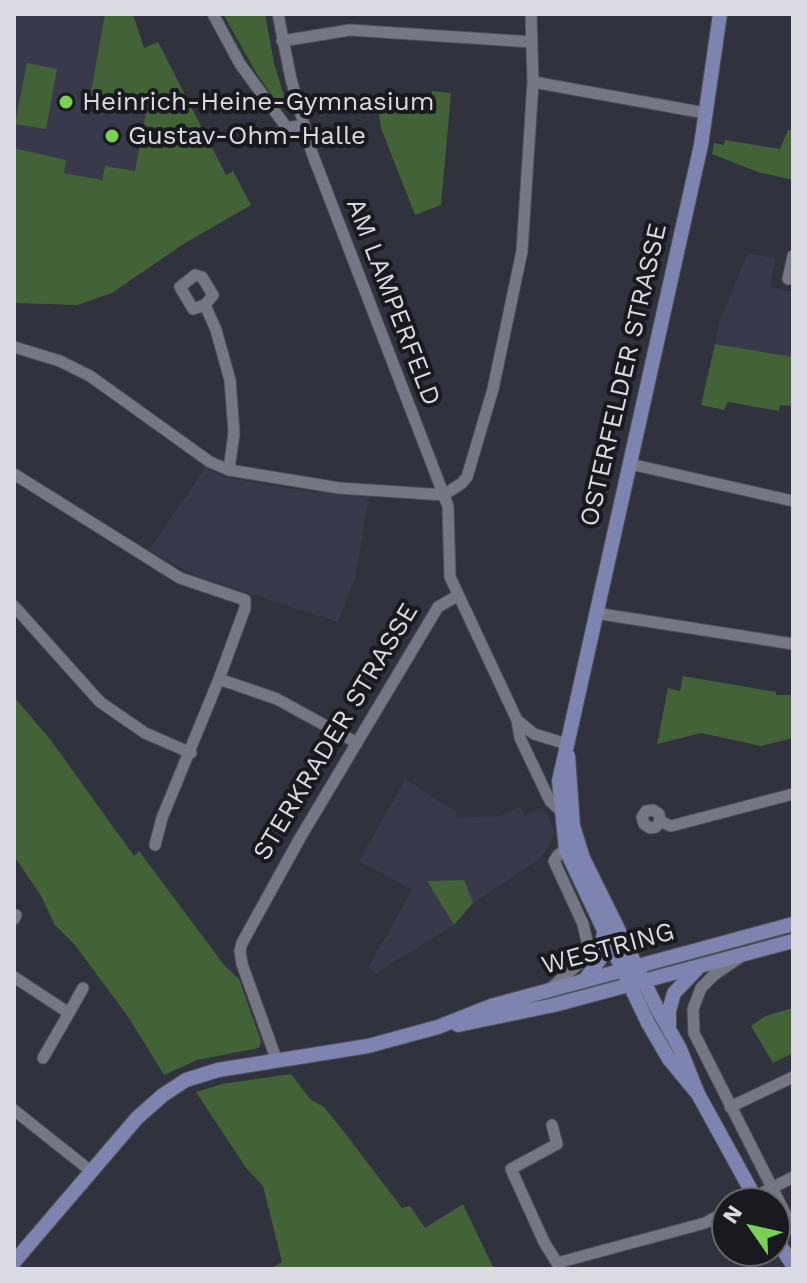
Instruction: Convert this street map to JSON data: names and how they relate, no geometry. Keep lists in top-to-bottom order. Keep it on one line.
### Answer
{"streets":{"main road":["OSTERFELDER STRASSE","WESTRING"],"street":["AM LAMPERFELD","STERKRADER STRASSE"]},"crossings":[["AM LAMPERFELD","STERKRADER STRASSE"],["OSTERFELDER STRASSE","WESTRING"],["STERKRADER STRASSE","WESTRING"]],"places":["Heinrich-Heine-Gymnasium","Gustav-Ohm-Halle"],"north":"top left"}
